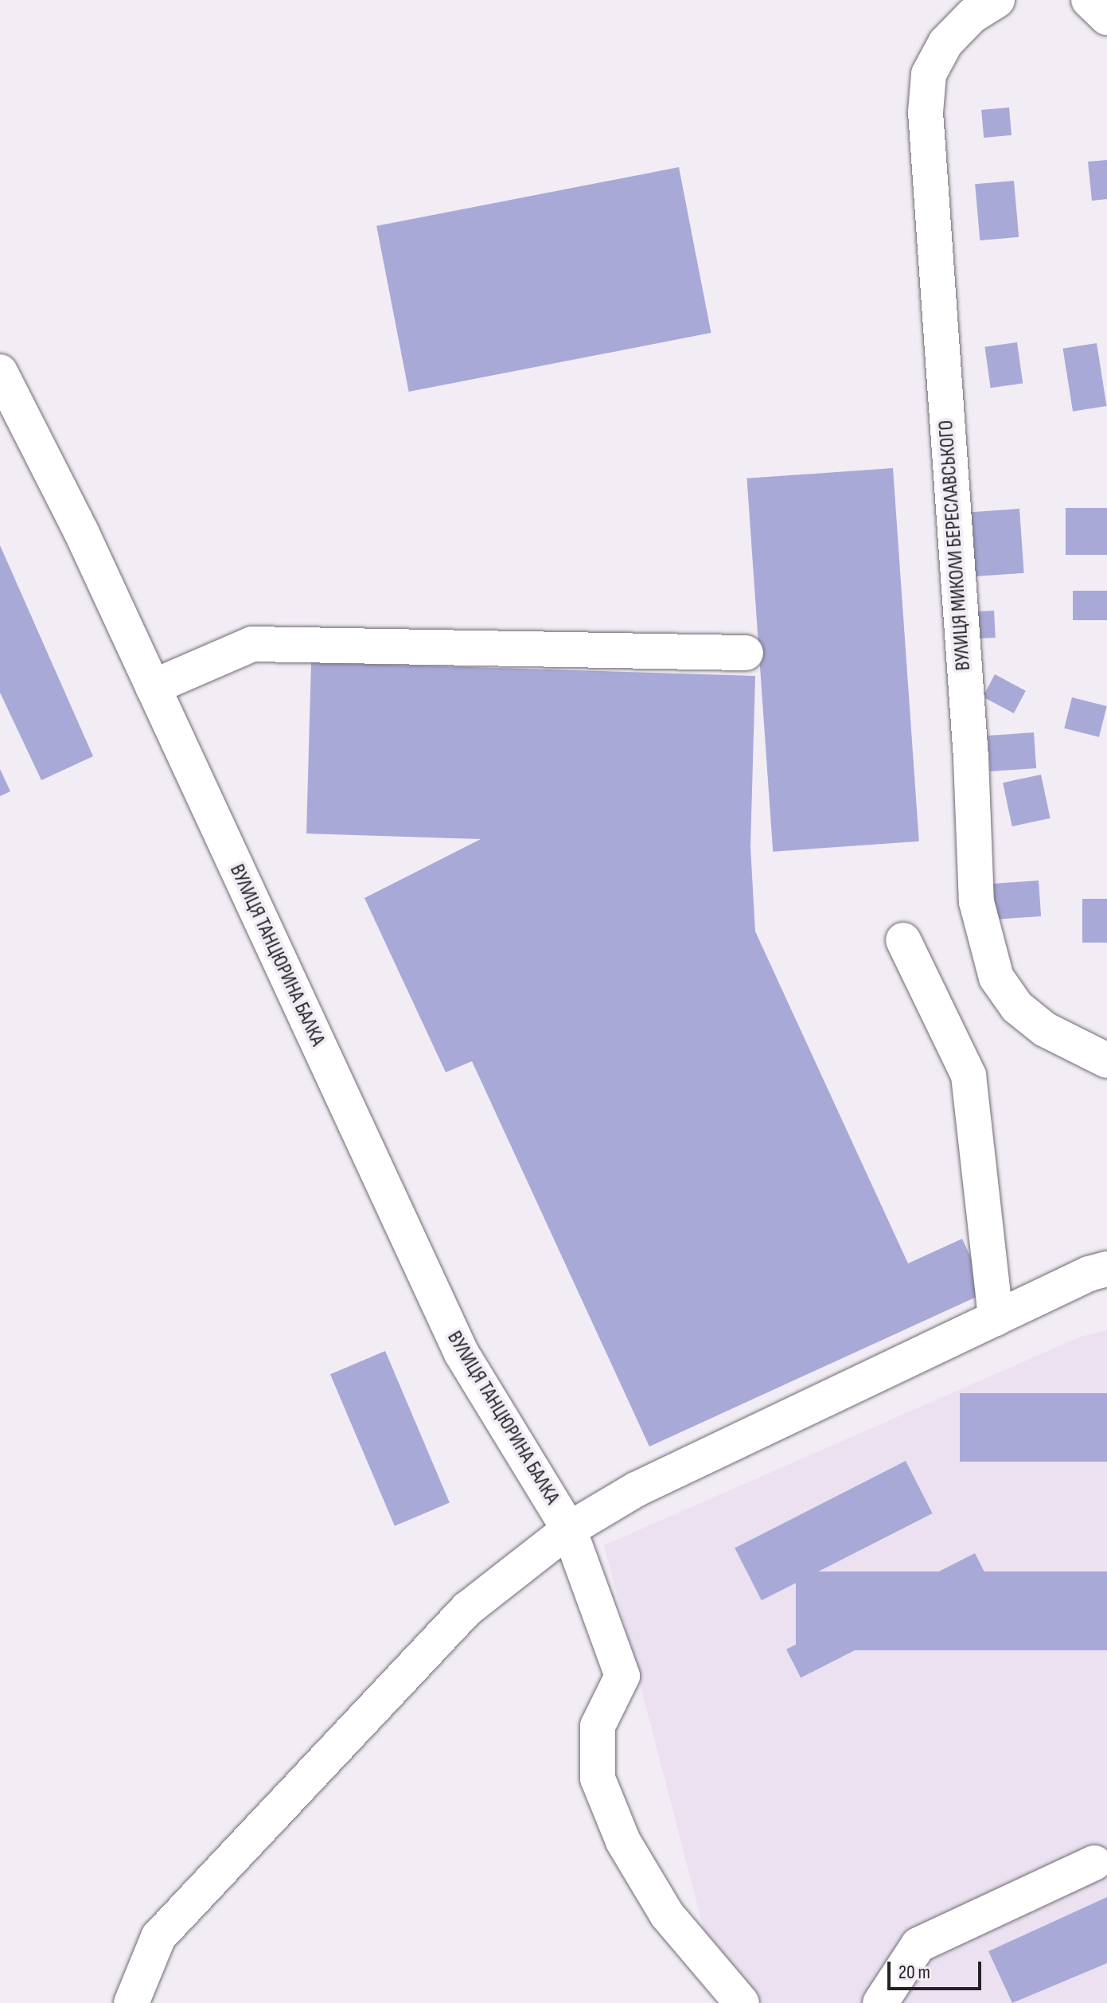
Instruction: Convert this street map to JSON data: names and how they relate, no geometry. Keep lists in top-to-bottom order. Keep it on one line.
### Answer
{"streets":{"street":["ВУЛИЦЯ МИКОЛИ БЕРЕСЛАВСЬКОГО","ВУЛИЦЯ ТАНЦЮРИНА БАЛКА"]},"scale_bar":"20 m"}
